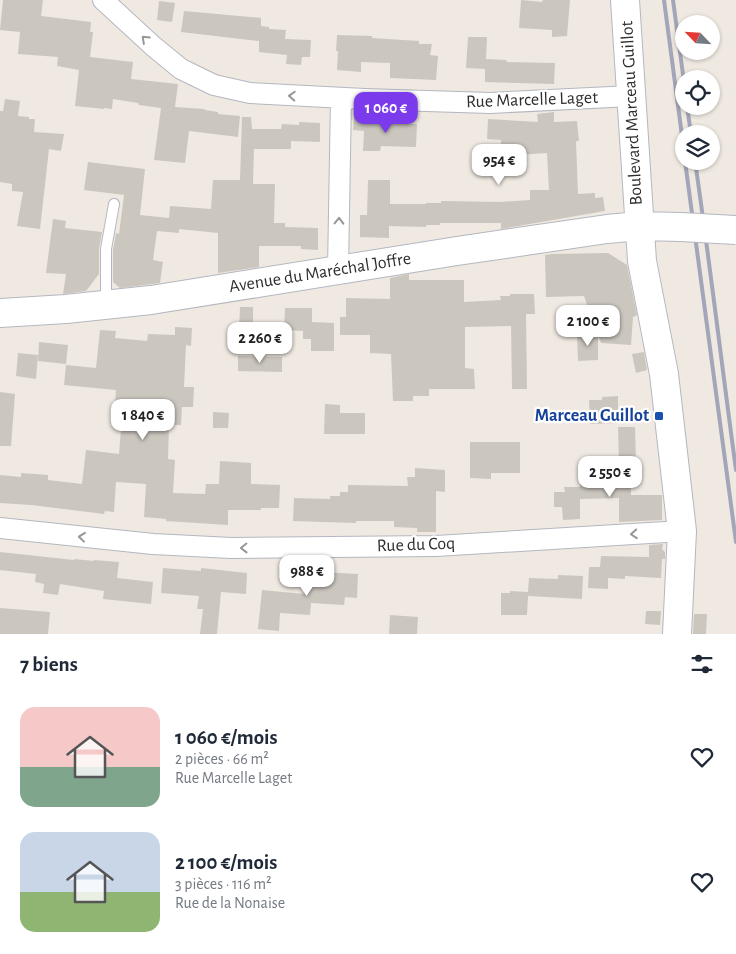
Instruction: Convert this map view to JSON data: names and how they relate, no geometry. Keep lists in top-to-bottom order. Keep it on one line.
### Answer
{"streets":{"street":["Rue Marcelle Laget","Boulevard Marceau Guillot","Avenue du Maréchal Joffre","Rue du Coq"]},"crossings":[["Rue Marcelle Laget","Boulevard Marceau Guillot"],["Boulevard Marceau Guillot","Avenue du Maréchal Joffre"],["Boulevard Marceau Guillot","Rue du Coq"]],"one_way":["Rue Marcelle Laget","Rue du Coq"],"places":{"transit":["Marceau Guillot"]},"north":"top left","page":{"price":["1 060 €","954 €","2 100 €","2 260 €","1 840 €","2 550 €","988 €"],"heading":"7 biens","list":[{"name":"1 060 €/mois","note":"2 pièces · 66 m² · Rue Marcelle Laget"},{"name":"2 100 €/mois","note":"3 pièces · 116 m² · Rue de la Nonaise"}]}}
